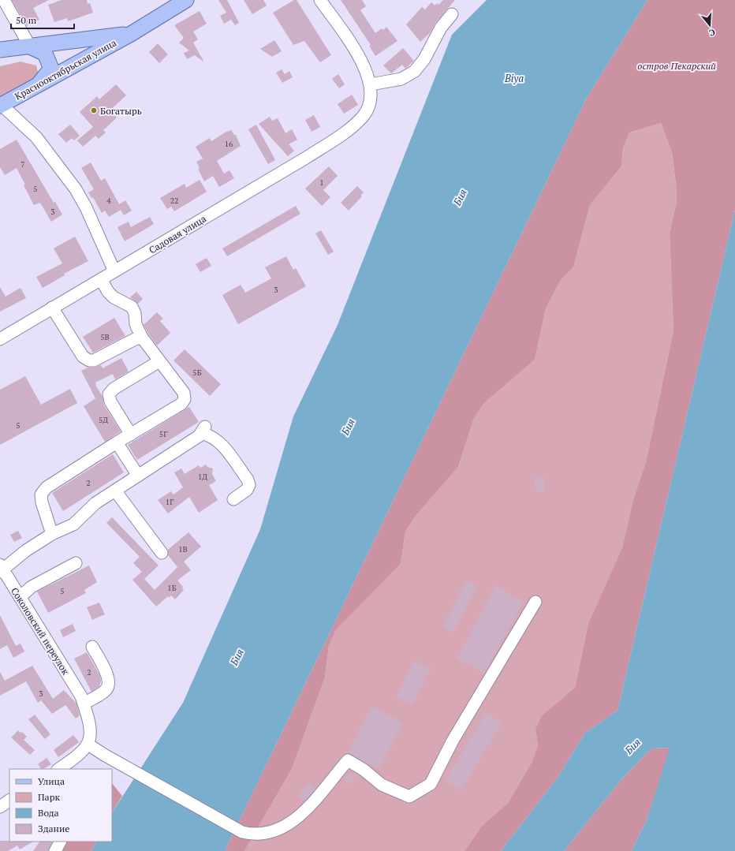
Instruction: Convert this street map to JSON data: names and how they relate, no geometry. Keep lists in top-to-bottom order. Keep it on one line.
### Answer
{"streets":{"main road":["Краснооктябрьская улица"],"street":["Садовая улица","Соколовский переулок"]},"water":["Biya","Бия"],"parks":["остров Пекарский"],"places":["Богатырь"],"house_numbers":["16","7","1","5","4","22","3","3","5В","5Б","5Д","5","5Г","1Д","2","1Г","1В","1Б","5","2","3"],"legend":["Улица","Парк","Вода","Здание"],"scale_bar":"50 m","north":"bottom"}
